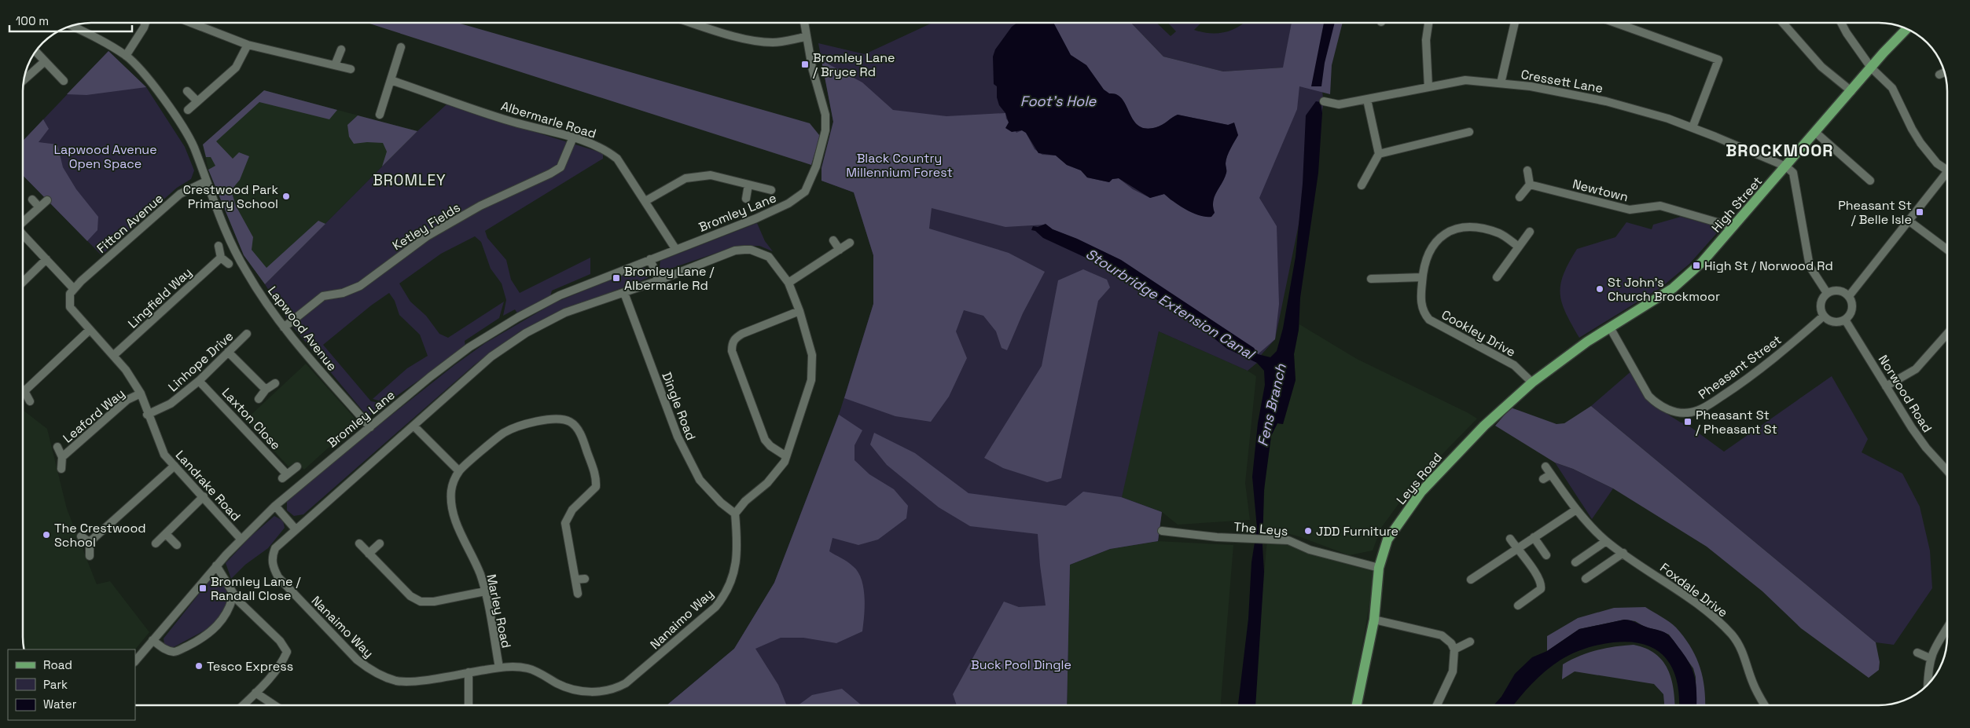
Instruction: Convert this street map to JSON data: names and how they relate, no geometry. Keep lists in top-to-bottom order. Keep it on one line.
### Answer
{"streets":{"main road":["High Street","Leys Road"],"street":["Cressett Lane","Albermarle Road","Newtown","Bromley Lane","Fitton Avenue","Ketley Fields","Lingfield Way","Lapwood Avenue","Cookley Drive","Linhope Drive","Pheasant Street","Norwood Road","Dingle Road","Leaford Way","Laxton Close","Landrake Road","The Leys","Foxdale Drive","Marley Road","Nanaimo Way"]},"crossings":[["Cressett Lane","High Street"],["Albermarle Road","Bromley Lane"],["Albermarle Road","Ketley Fields"],["Newtown","High Street"],["High Street","Pheasant Street"],["High Street","Leys Road"],["Bromley Lane","Lapwood Avenue"],["Bromley Lane","Landrake Road"],["Fitton Avenue","Lapwood Avenue"],["Fitton Avenue","Landrake Road"],["Ketley Fields","Lapwood Avenue"],["Lingfield Way","Landrake Road"],["Cookley Drive","Leys Road"],["Linhope Drive","Laxton Close"],["Linhope Drive","Landrake Road"],["Pheasant Street","Norwood Road"],["Pheasant Street","Leys Road"],["Dingle Road","Nanaimo Way"],["Leaford Way","Landrake Road"],["Leys Road","The Leys"],["Marley Road","Nanaimo Way"]],"districts":["BROCKMOOR","BROMLEY"],"water":["Foot's Hole","Stourbridge Extension Canal","Fens Branch"],"parks":["Lapwood Avenue Open Space","Black Country Millennium Forest","Buck Pool Dingle"],"places":{"transit":["Bromley Lane / Bryce Rd","Pheasant St / Belle Isle","High St / Norwood Rd","Bromley Lane / Albermarle Rd","Pheasant St / Pheasant St","Bromley Lane / Randall Close"],"other":["Crestwood Park Primary School","St John's Church Brockmoor","JDD Furniture","The Crestwood School","Tesco Express"]},"legend":["Road","Park","Water"],"scale_bar":"100 m"}
